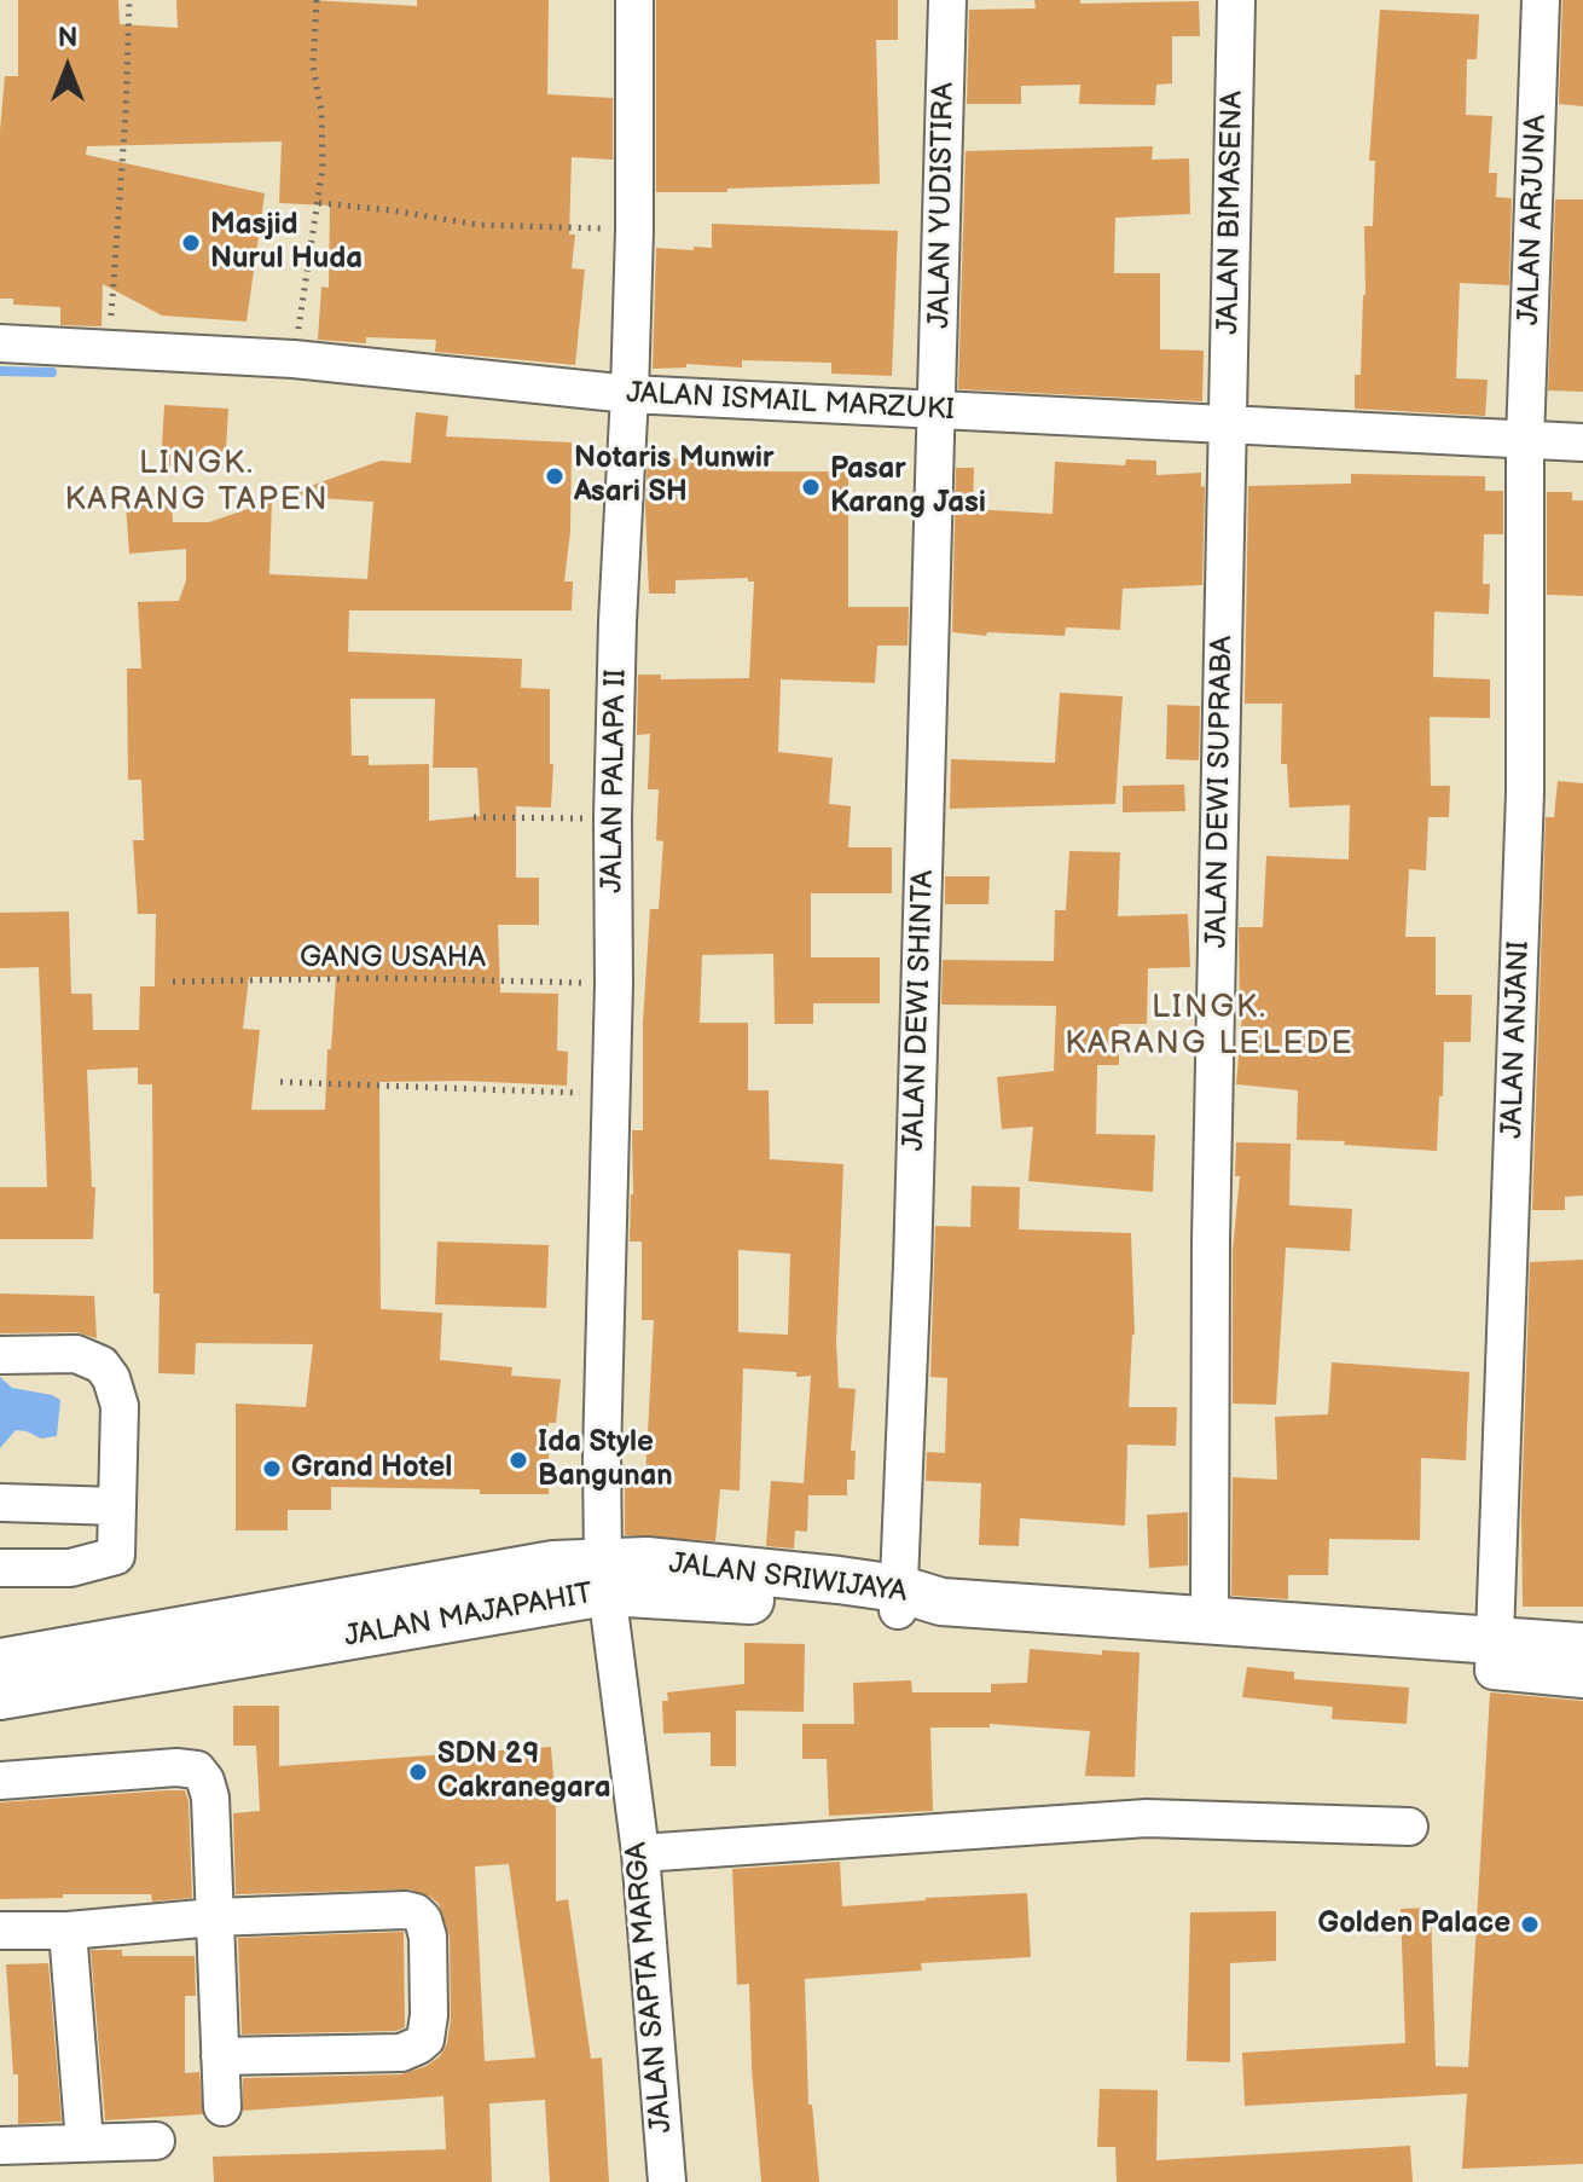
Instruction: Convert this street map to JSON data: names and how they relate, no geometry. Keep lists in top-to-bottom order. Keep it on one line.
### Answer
{"streets":{"main road":["JALAN SRIWIJAYA","JALAN MAJAPAHIT"],"street":["JALAN YUDISTIRA","JALAN BIMASENA","JALAN ARJUNA","JALAN ISMAIL MARZUKI","JALAN PALAPA II","JALAN DEWI SUPRABA","JALAN DEWI SHINTA","JALAN ANJANI","JALAN SAPTA MARGA"],"path":["GANG USAHA"]},"crossings":[["JALAN YUDISTIRA","JALAN ISMAIL MARZUKI"],["JALAN YUDISTIRA","JALAN DEWI SHINTA"],["JALAN BIMASENA","JALAN ISMAIL MARZUKI"],["JALAN BIMASENA","JALAN DEWI SUPRABA"],["JALAN ARJUNA","JALAN ISMAIL MARZUKI"],["JALAN ARJUNA","JALAN ANJANI"],["JALAN ISMAIL MARZUKI","JALAN PALAPA II"],["JALAN ISMAIL MARZUKI","JALAN DEWI SUPRABA"],["JALAN ISMAIL MARZUKI","JALAN DEWI SHINTA"],["JALAN ISMAIL MARZUKI","JALAN ANJANI"],["JALAN PALAPA II","GANG USAHA"],["JALAN PALAPA II","JALAN MAJAPAHIT"],["JALAN PALAPA II","JALAN SAPTA MARGA"],["JALAN DEWI SUPRABA","JALAN SRIWIJAYA"],["JALAN DEWI SHINTA","JALAN SRIWIJAYA"],["JALAN DEWI SHINTA","JALAN MAJAPAHIT"],["JALAN ANJANI","JALAN SRIWIJAYA"],["JALAN SRIWIJAYA","JALAN MAJAPAHIT"],["JALAN MAJAPAHIT","JALAN SAPTA MARGA"]],"districts":["LINGK. KARANG TAPEN","LINGK. KARANG LELEDE"],"places":["Masjid Nurul Huda","Notaris Munwir Asari SH","Pasar Karang Jasi","Ida Style Bangunan","Grand Hotel","SDN 29 Cakranegara","Golden Palace"],"north":"top"}
